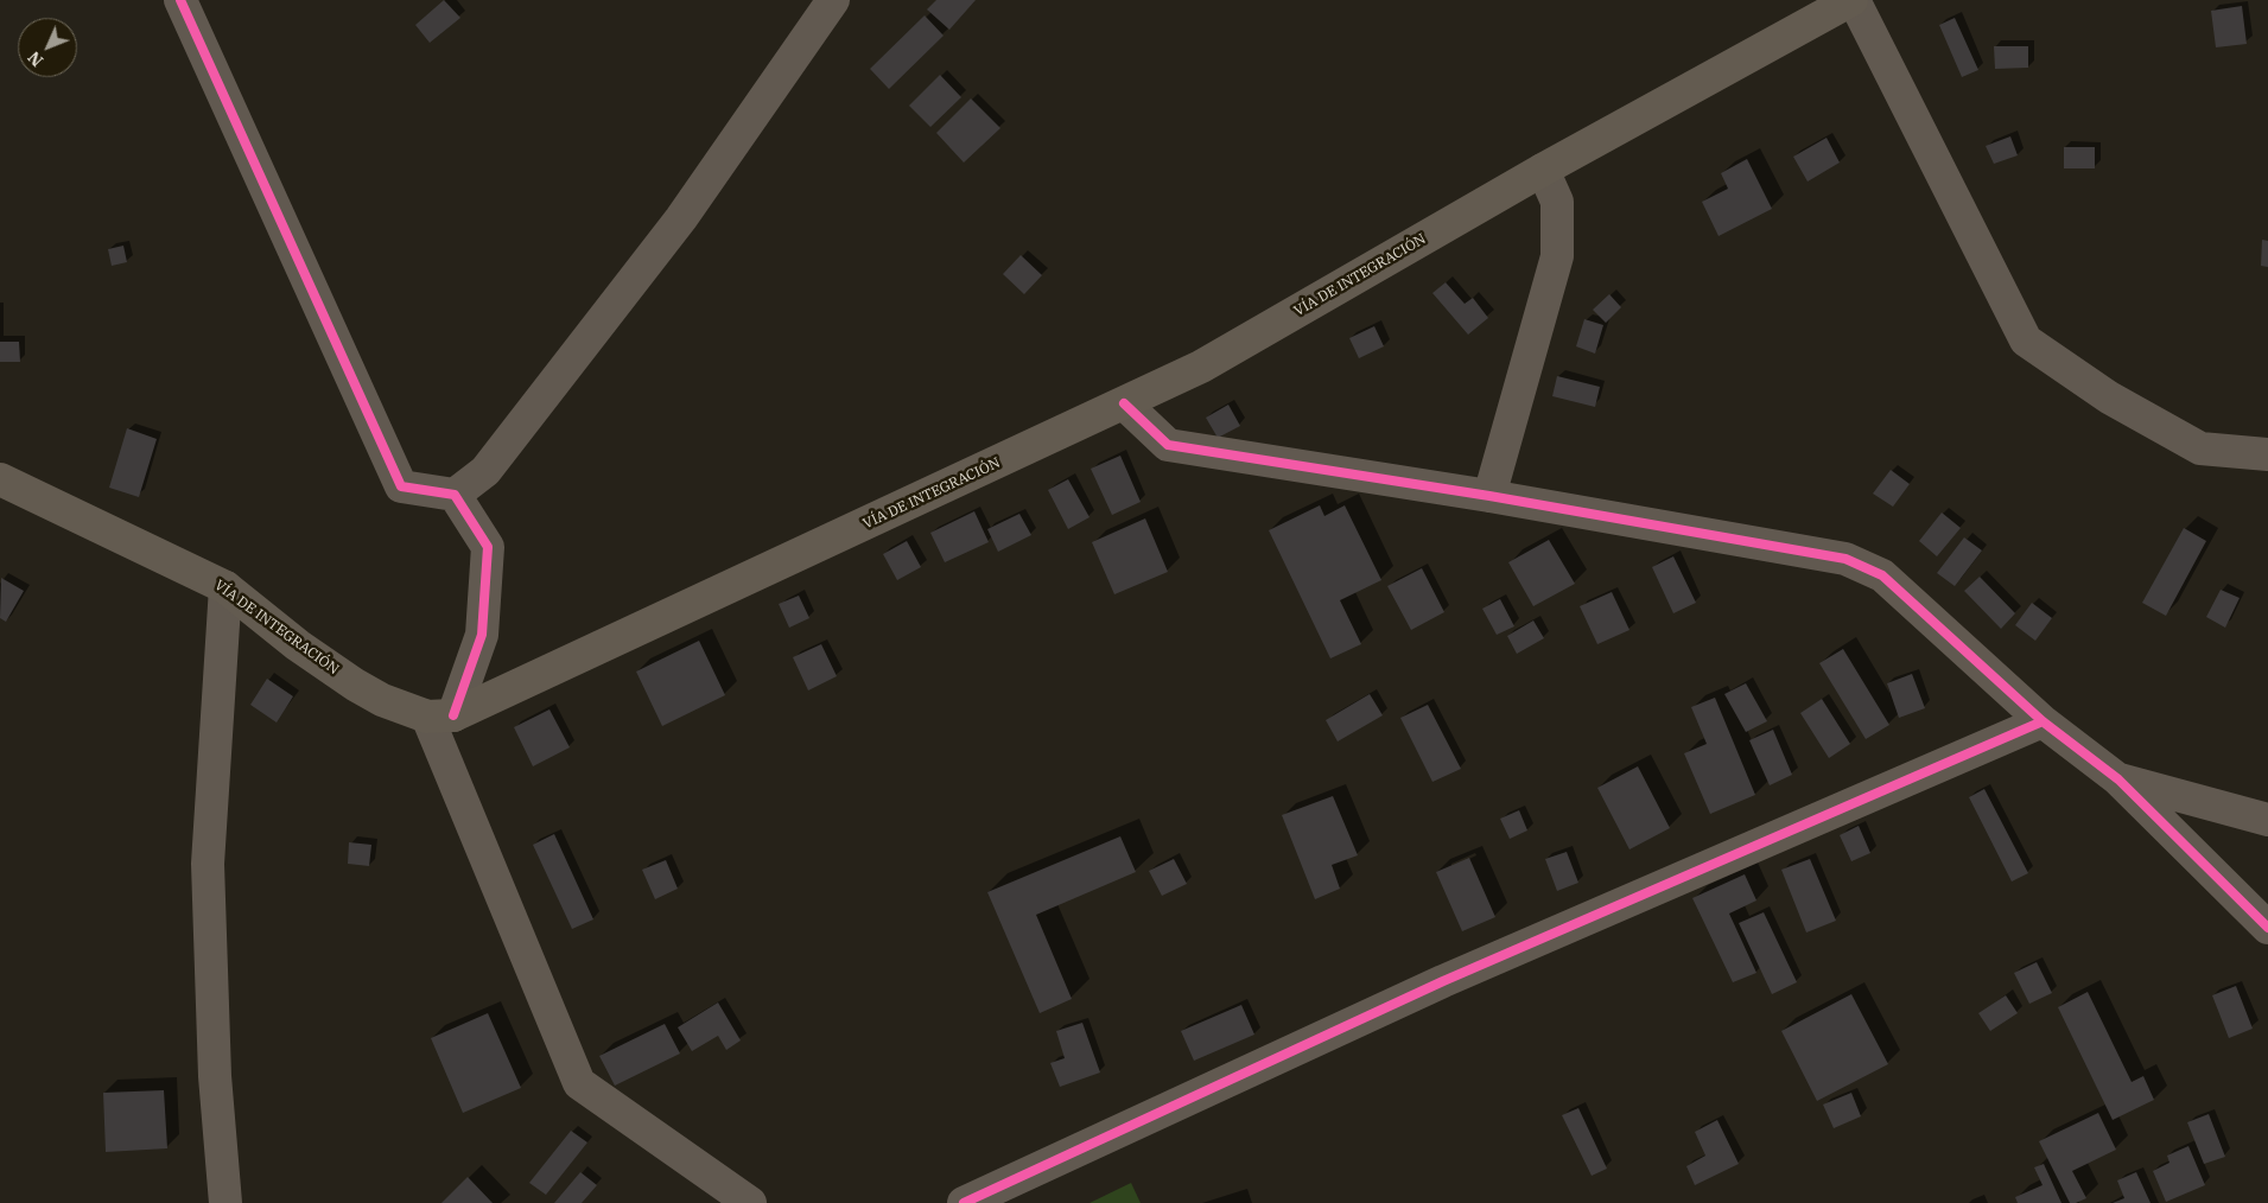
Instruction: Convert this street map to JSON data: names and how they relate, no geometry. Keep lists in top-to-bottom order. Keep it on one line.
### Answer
{"streets":{"main road":["VÍA DE INTEGRACIÓN"]},"north":"bottom left"}
